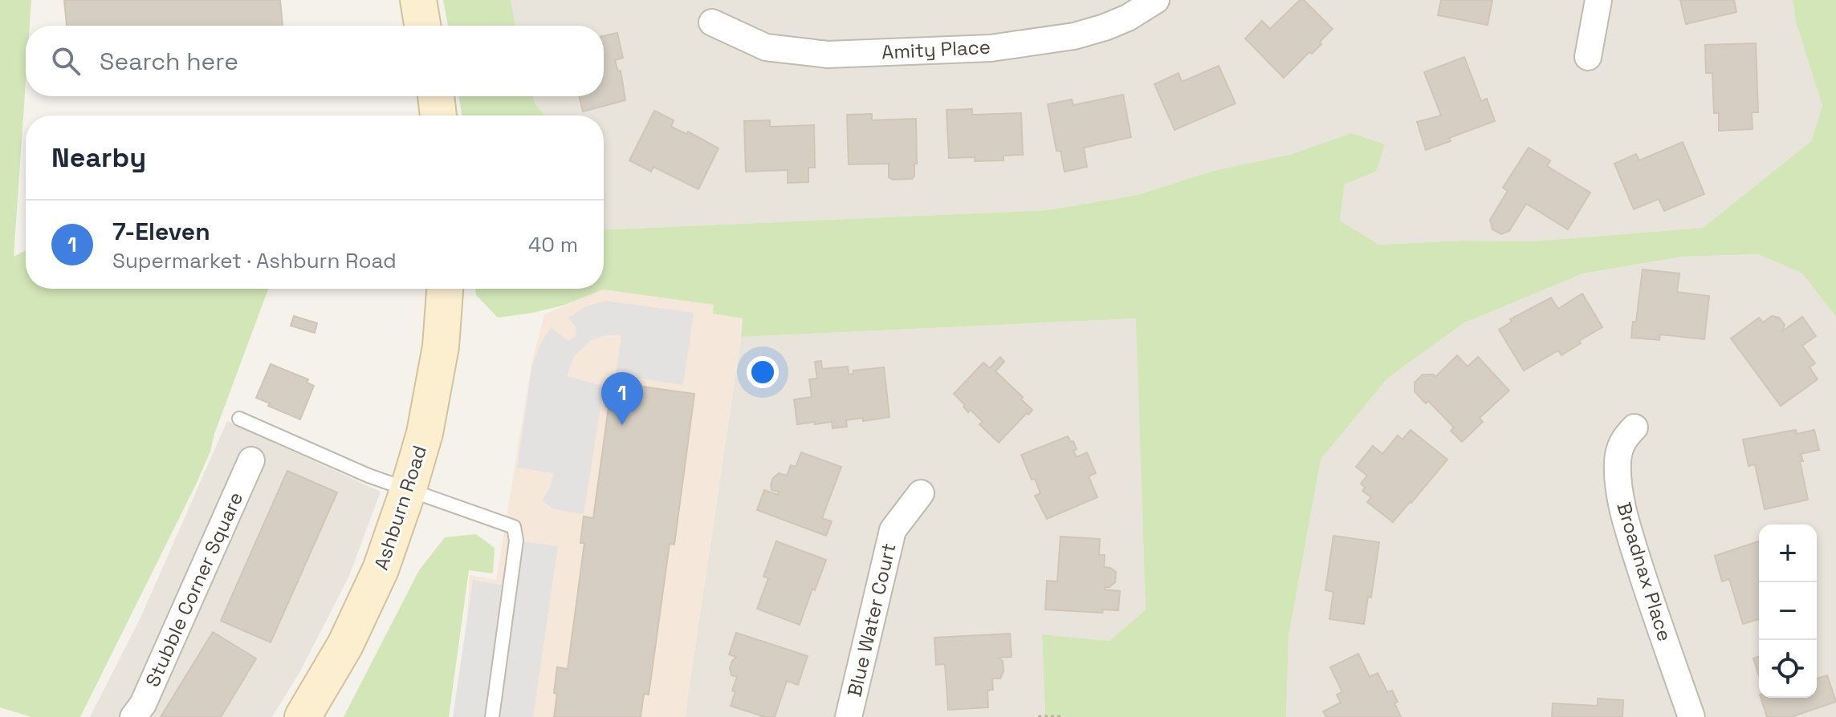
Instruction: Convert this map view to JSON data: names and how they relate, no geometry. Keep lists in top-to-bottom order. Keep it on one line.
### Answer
{"streets":{"main road":["Ashburn Road"],"street":["Amity Place","Broadnax Place","Stubble Corner Square","Blue Water Court"]},"page":{"search":"Search here","heading":"Nearby","list":[{"mark":"1","name":"7-Eleven","note":"Supermarket · Ashburn Road","value":"40 m"}],"pins":"1","map_buttons":["+","−"]}}
